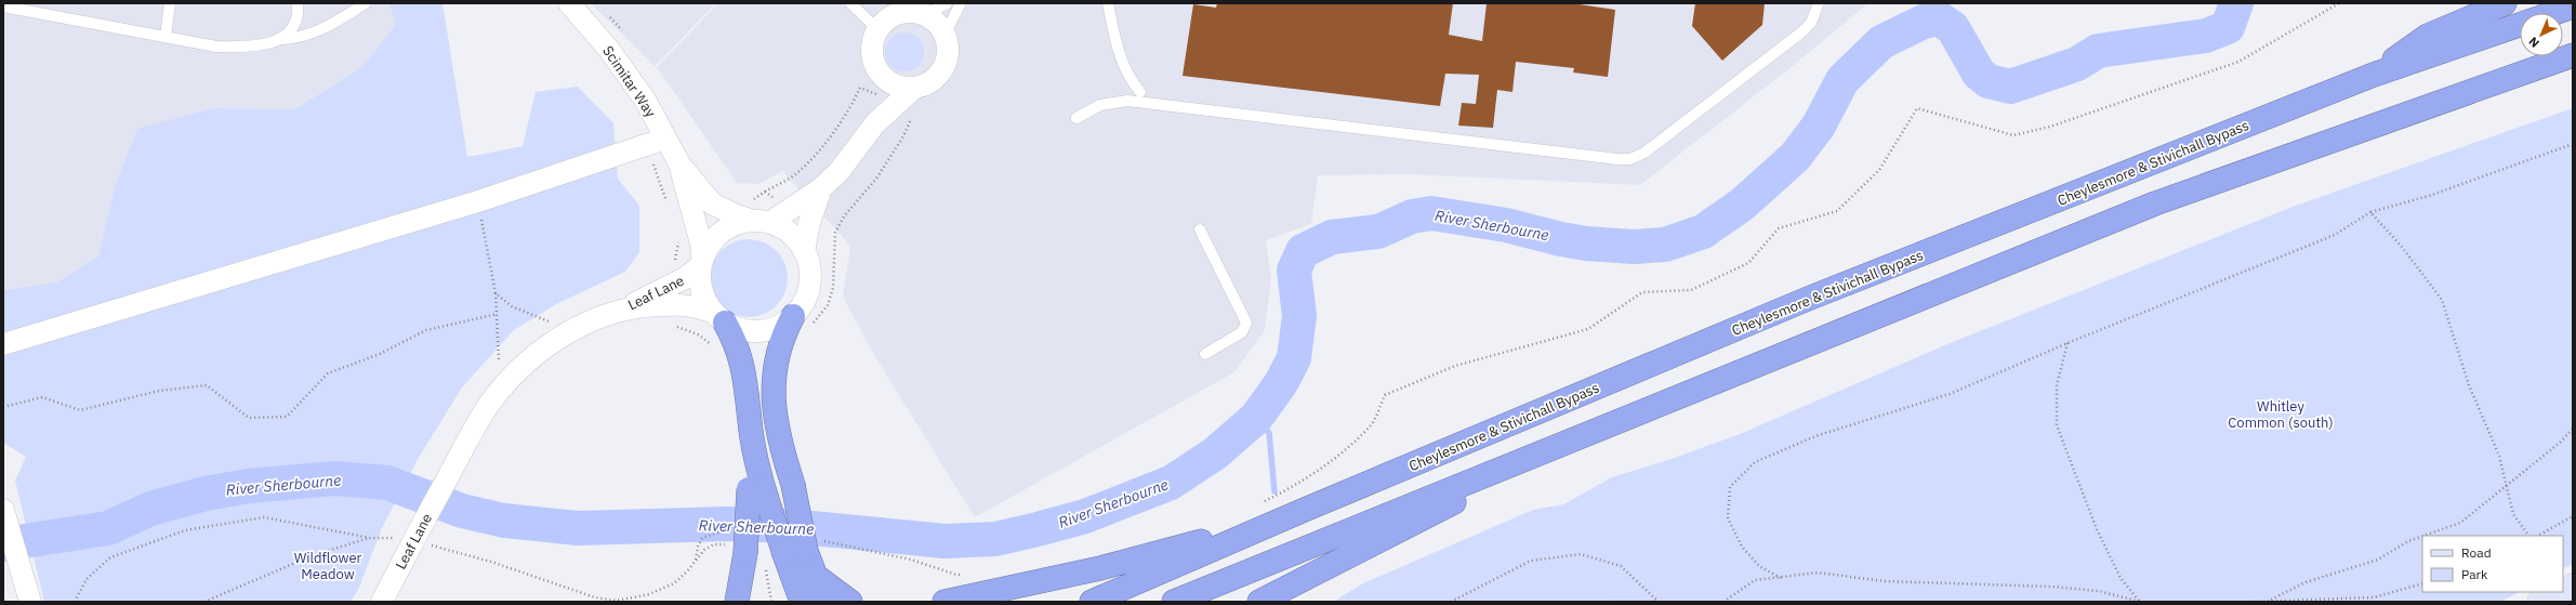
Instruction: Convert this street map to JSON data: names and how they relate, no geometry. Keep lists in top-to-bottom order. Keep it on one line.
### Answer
{"streets":{"highway":["Cheylesmore & Stivichall Bypass"],"street":["Scimitar Way","Leaf Lane"]},"water":["River Sherbourne"],"parks":["Whitley Common (south)","Wildflower Meadow"],"legend":["Road","Park"],"north":"bottom left"}
